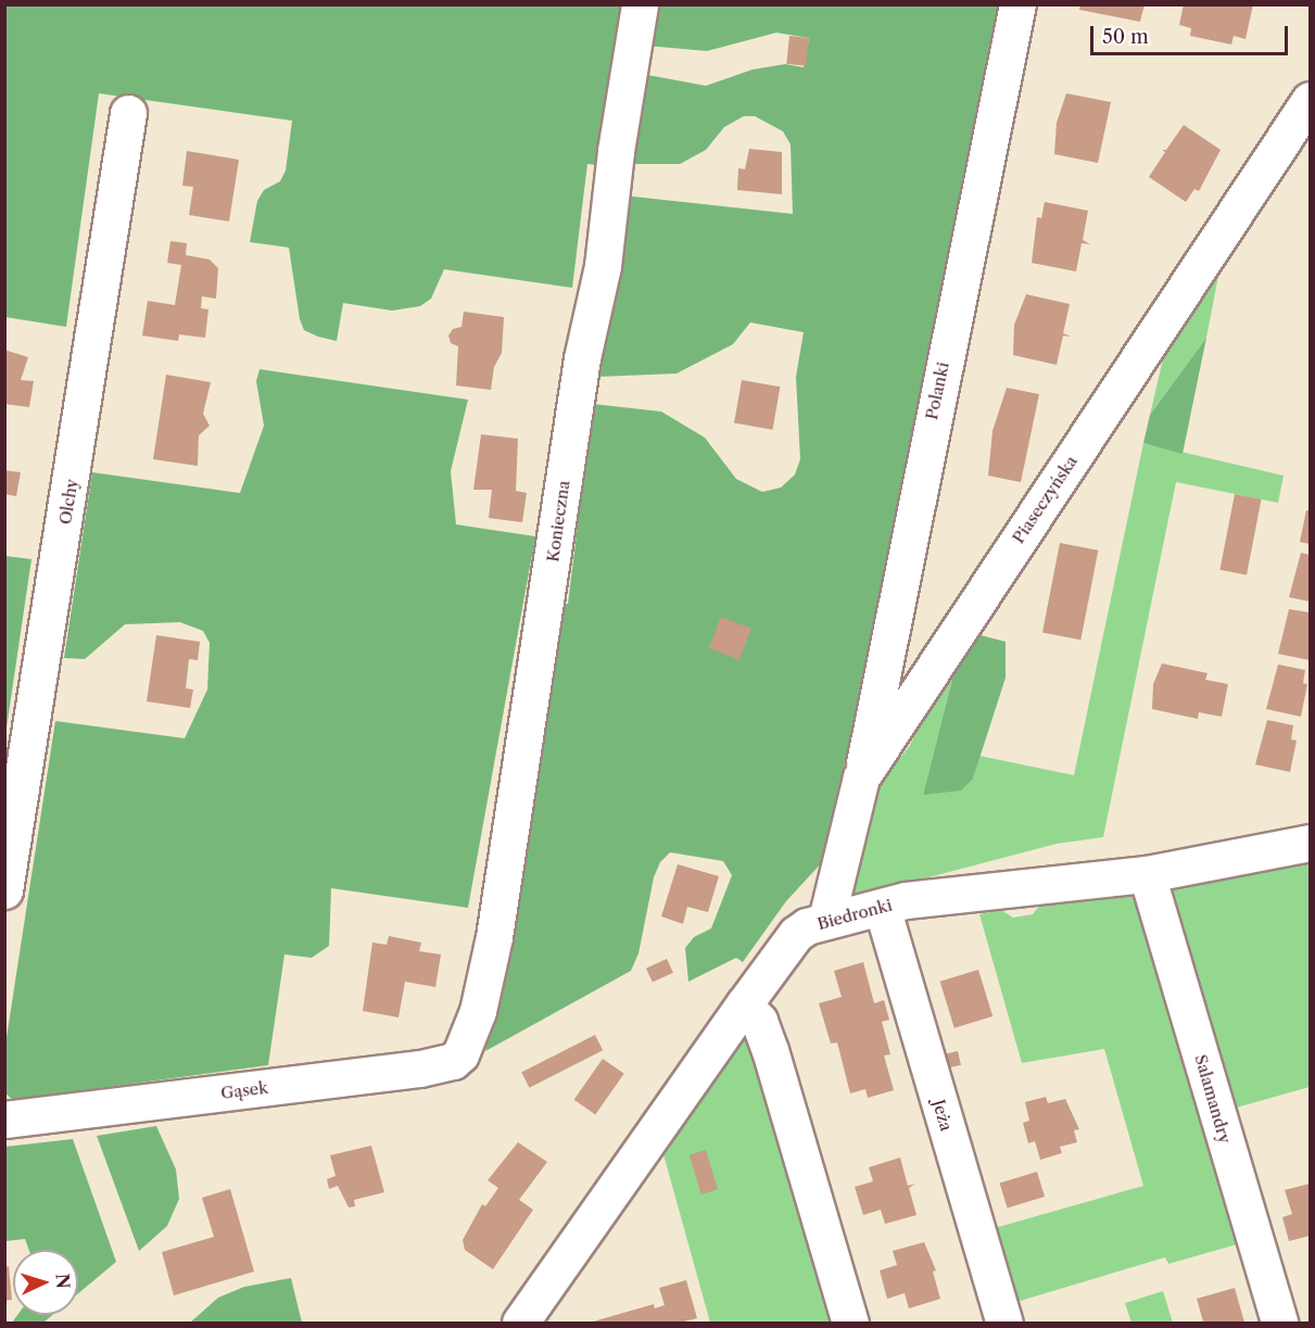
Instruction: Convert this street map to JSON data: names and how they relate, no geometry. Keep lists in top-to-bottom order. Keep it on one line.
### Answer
{"streets":{"street":["Polanki","Piaseczyńska","Olchy","Konieczna","Biedronki","Gąsek","Salamandry","Jeża"]},"crossings":[["Polanki","Piaseczyńska"],["Piaseczyńska","Biedronki"],["Konieczna","Gąsek"],["Biedronki","Salamandry"],["Biedronki","Jeża"]],"scale_bar":"50 m","north":"right"}
